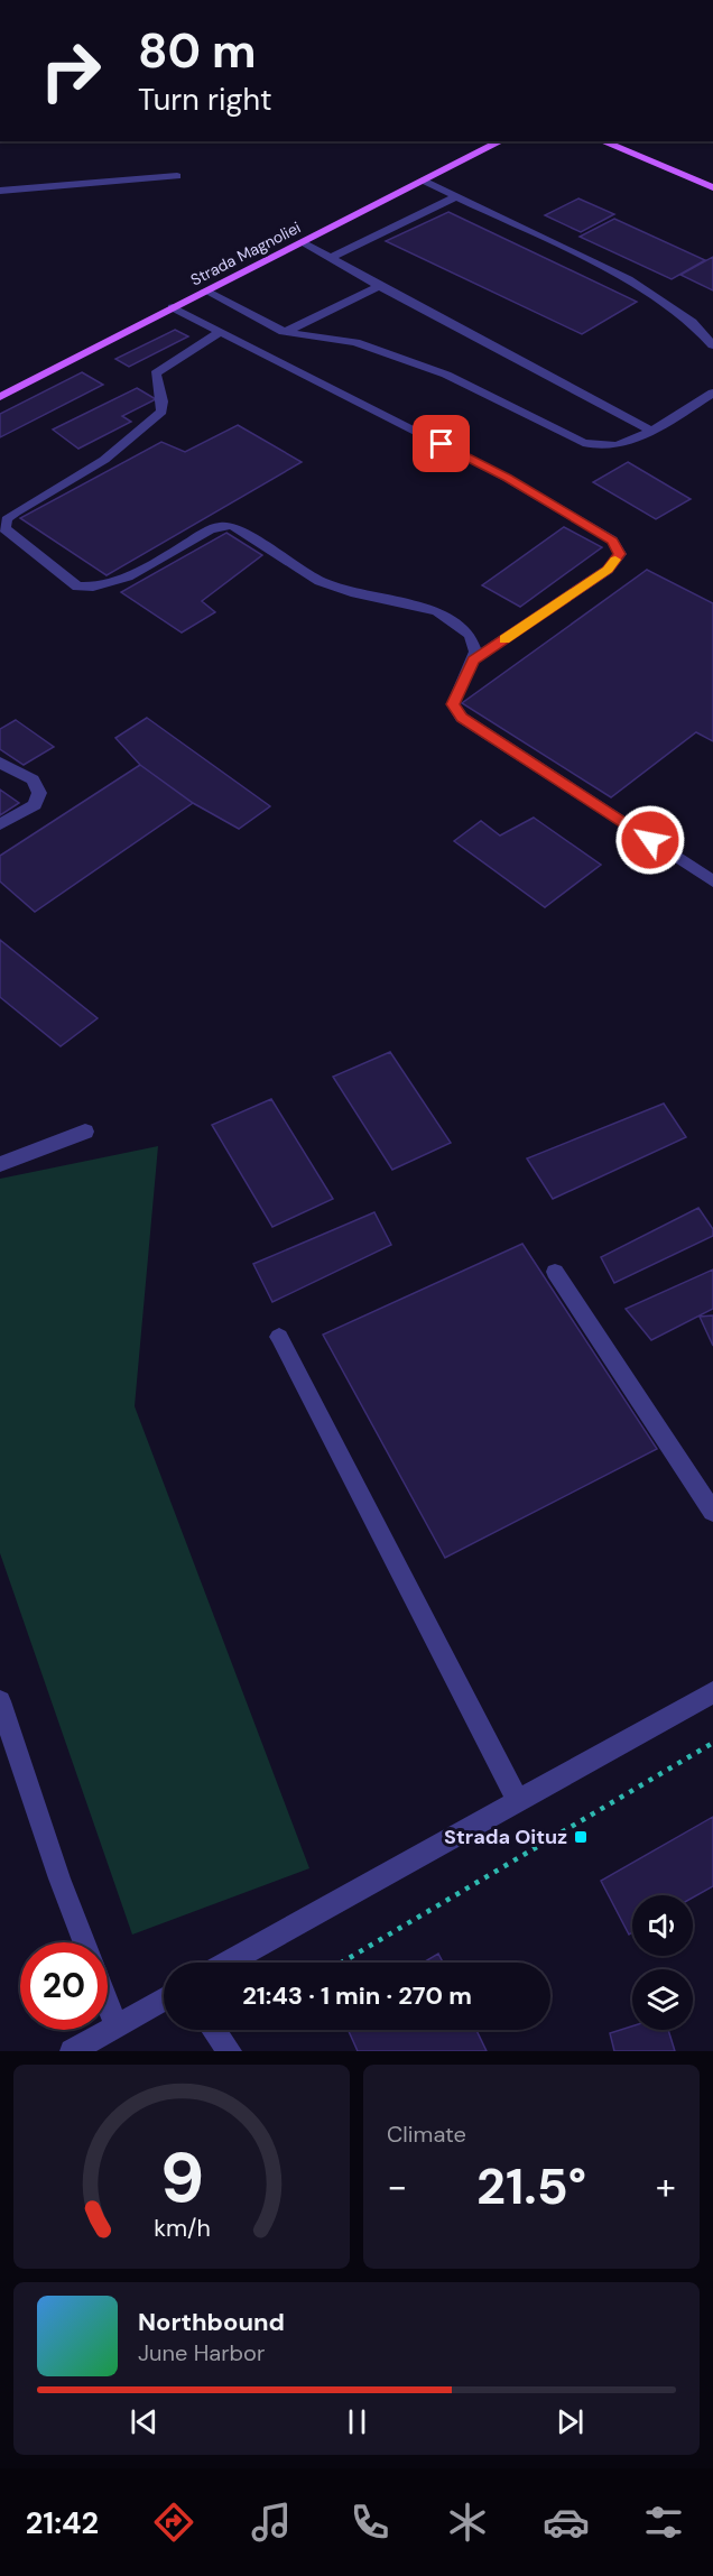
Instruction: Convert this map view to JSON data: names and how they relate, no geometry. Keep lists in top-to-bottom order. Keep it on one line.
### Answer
{"streets":{"main road":["Strada Magnoliei"]},"places":{"transit":["Strada Oituz"]},"page":{"turn":["80 m","Turn right"],"limit":"20","trip":"21:43 · 1 min · 270 m","tile":"Climate","heat":["−","21.5°","+"],"song":["Northbound","June Harbor"],"tabs":"21:42","gauge":["9","km/h"]}}
